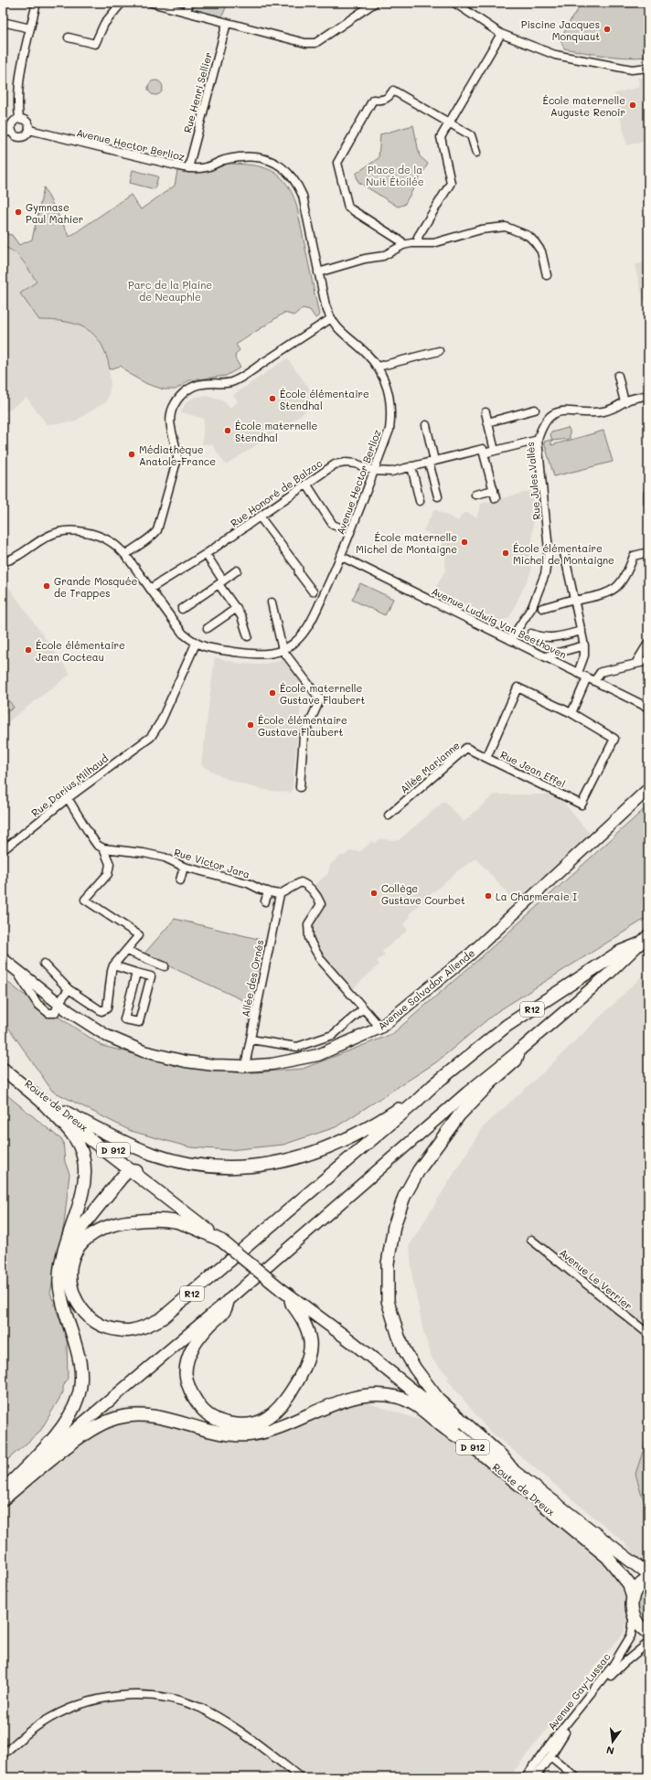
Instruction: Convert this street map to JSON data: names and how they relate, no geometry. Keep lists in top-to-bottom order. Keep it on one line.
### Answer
{"streets":{"main road":["Avenue Salvador Allende","R12","Route de Dreux","D 912"],"street":["Rue Henri Sellier","Avenue Hector Berlioz","Rue Jules Vallès","Rue Honoré de Balzac","Avenue Ludwig Van Beethoven","Allée Marianne","Rue Jean Effel","Rue Darius Milhaud","Rue Victor Jara","Allée des Ornés","Avenue Le Verrier","Avenue Gay-Lussac"]},"crossings":[["Rue Henri Sellier","Avenue Hector Berlioz"],["Avenue Hector Berlioz","Rue Honoré de Balzac"],["Avenue Hector Berlioz","Avenue Ludwig Van Beethoven"],["Avenue Hector Berlioz","Rue Darius Milhaud"],["Rue Jules Vallès","Avenue Ludwig Van Beethoven"],["Allée Marianne","Rue Jean Effel"],["Rue Victor Jara","Allée des Ornés"],["Allée des Ornés","Avenue Salvador Allende"],["R12","Route de Dreux"]],"parks":["Place de la Nuit Étoilée","Parc de la Plaine de Neauphle"],"places":["Piscine Jacques Monquaut","École maternelle Auguste Renoir","Gymnase Paul Mahier","École élémentaire Stendhal","École maternelle Stendhal","Médiathèque Anatole-France","École maternelle Michel de Montaigne","École élémentaire Michel de Montaigne","Grande Mosquée de Trappes","École élémentaire Jean Cocteau","École maternelle Gustave Flaubert","École élémentaire Gustave Flaubert","Collège Gustave Courbet","La Charmeraie I"],"north":"bottom"}
